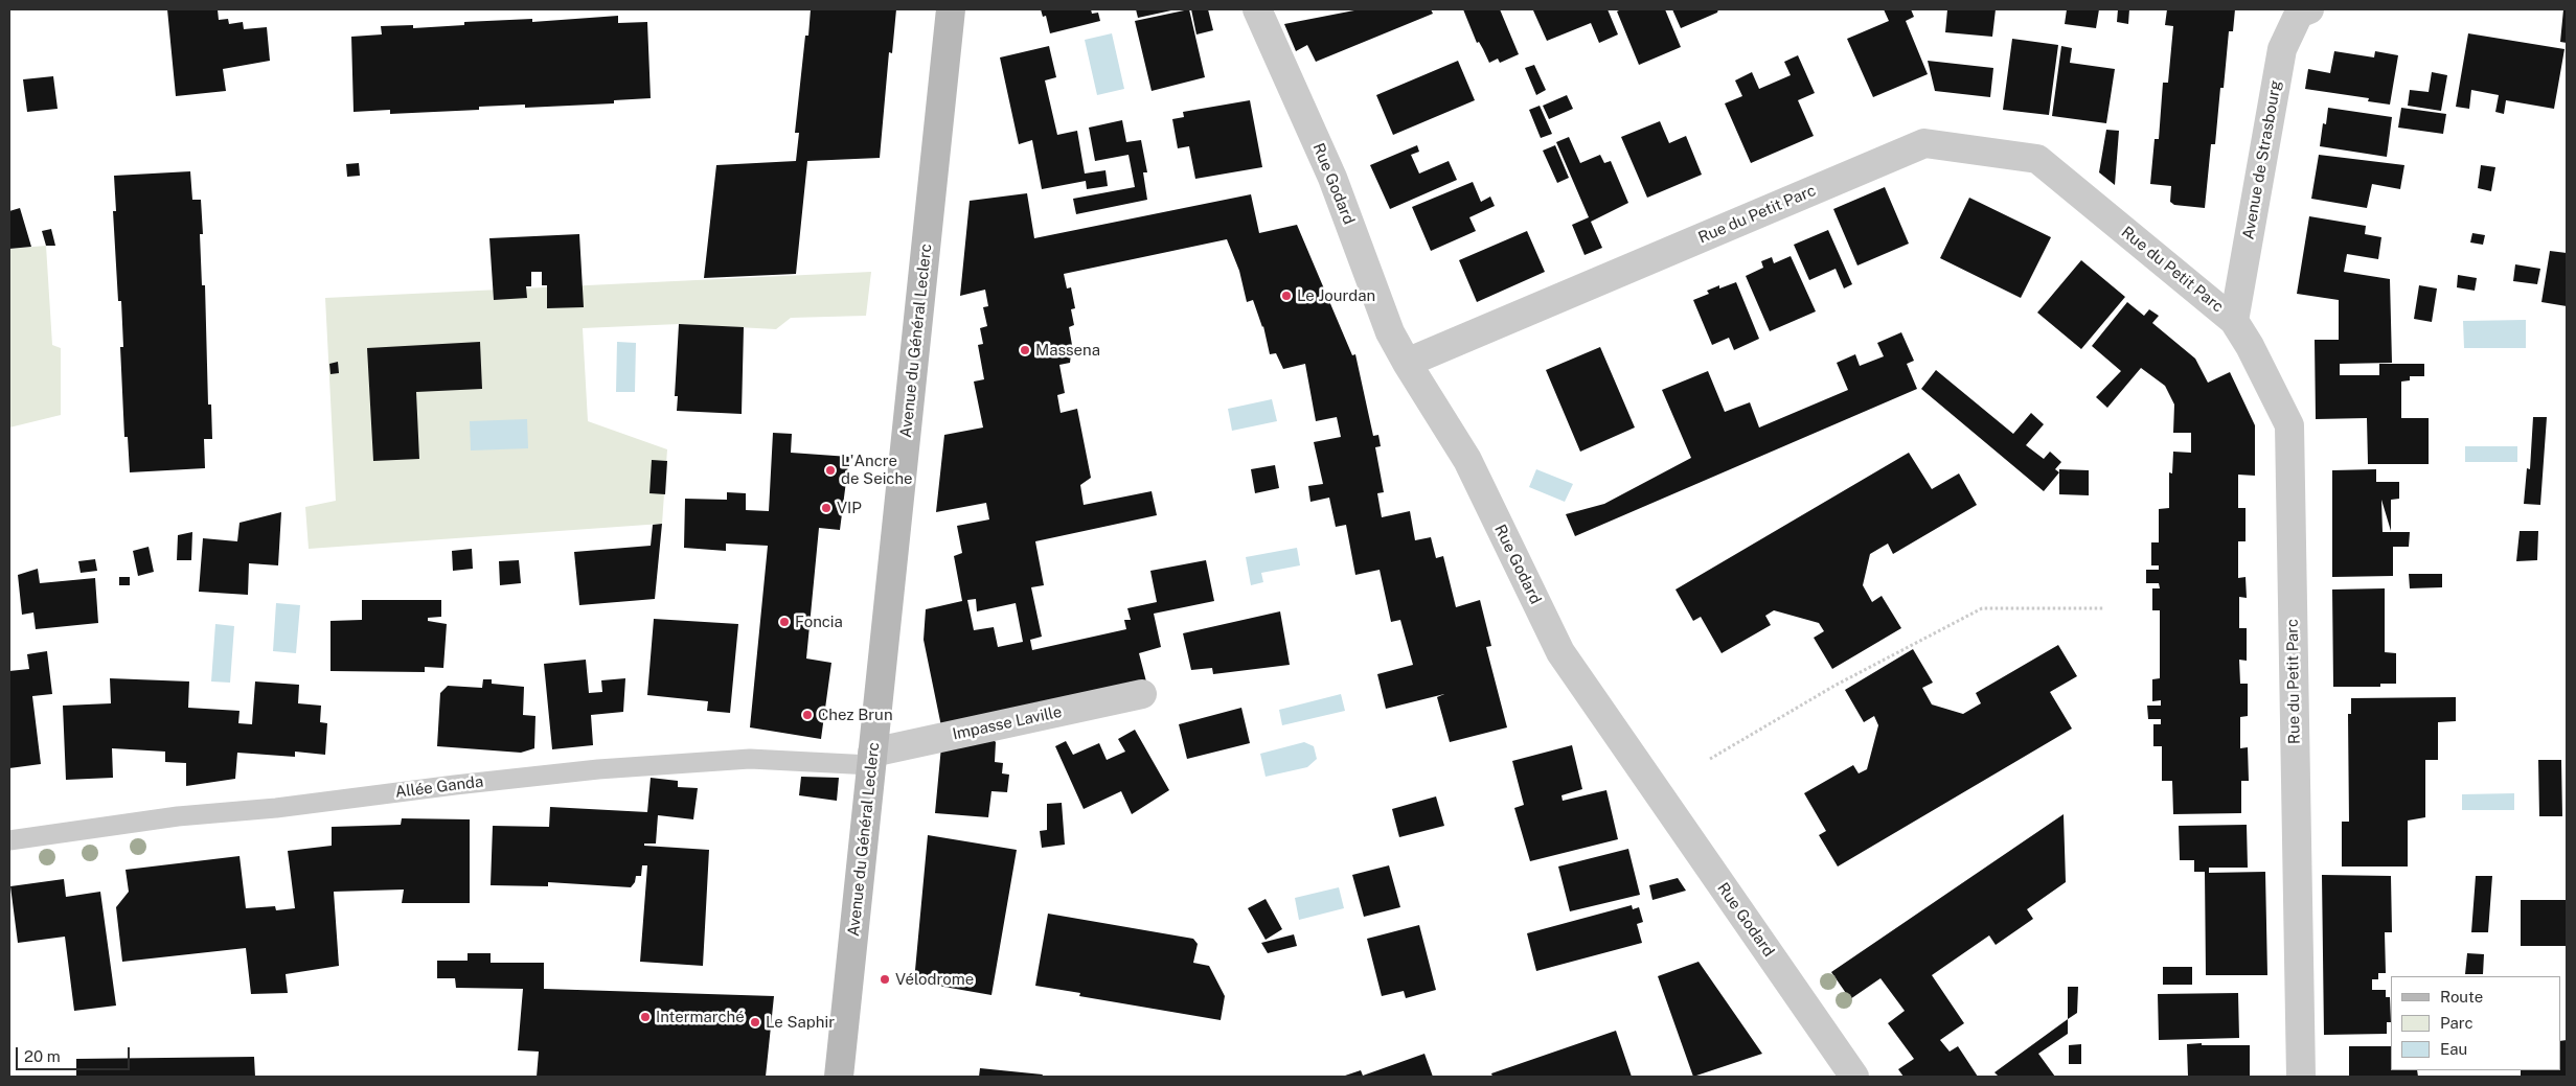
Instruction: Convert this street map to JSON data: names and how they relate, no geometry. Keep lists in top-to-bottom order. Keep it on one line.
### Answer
{"streets":{"main road":["Avenue du Général Leclerc"],"street":["Avenue de Strasbourg","Rue Godard","Rue du Petit Parc","Impasse Laville"],"lane":["Allée Ganda"]},"crossings":[["Avenue de Strasbourg","Rue du Petit Parc"],["Rue Godard","Rue du Petit Parc"],["Avenue du Général Leclerc","Impasse Laville"],["Avenue du Général Leclerc","Allée Ganda"],["Impasse Laville","Allée Ganda"]],"places":["Le Jourdan","Massena","L'Ancre de Seiche","VIP","Foncia","Chez Brun","Vélodrome","Intermarché","Le Saphir"],"legend":["Route","Parc","Eau"],"scale_bar":"20 m"}
